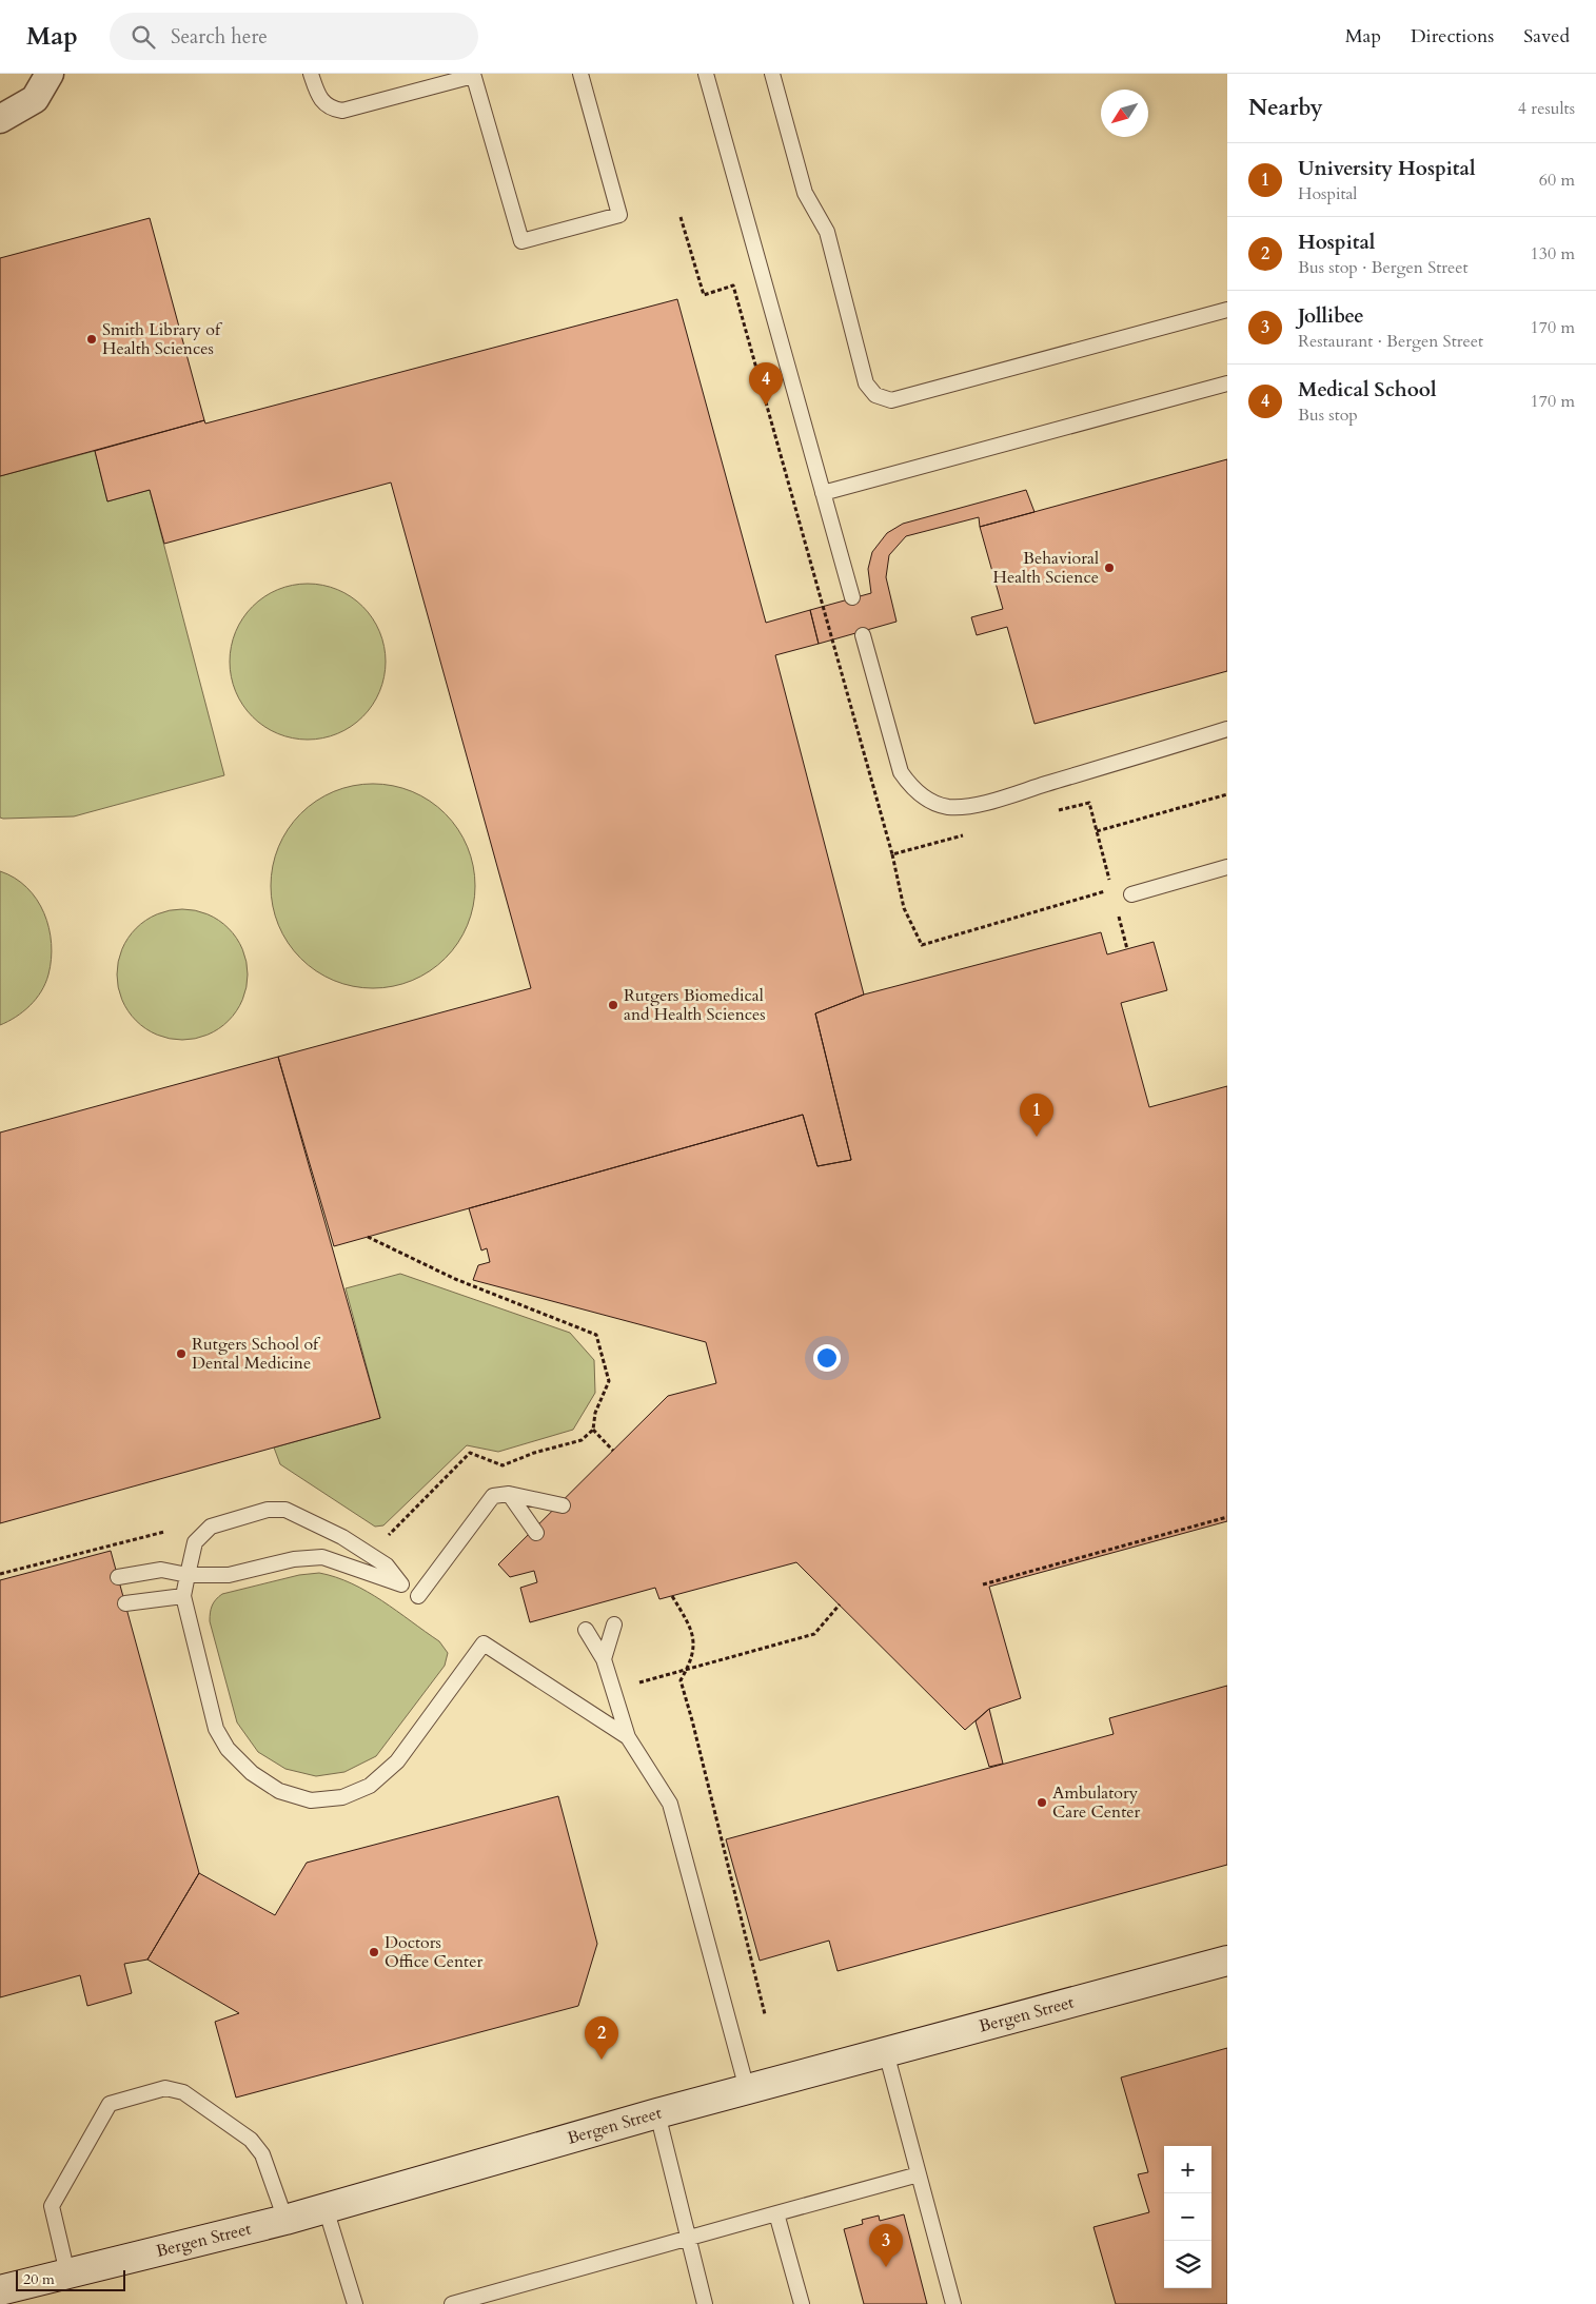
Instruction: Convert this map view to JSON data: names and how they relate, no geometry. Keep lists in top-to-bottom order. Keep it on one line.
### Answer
{"streets":{"main road":["Bergen Street"]},"places":["Smith Library of Health Sciences","Behavioral Health Science","Rutgers Biomedical and Health Sciences","Rutgers School of Dental Medicine","Ambulatory Care Center","Doctors Office Center"],"scale_bar":"20 m","north":"bottom left","page":{"header":"Map","search":"Search here","nav":["Map","Directions","Saved"],"heading":["Nearby","4 results"],"list":[{"mark":"1","name":"University Hospital","note":"Hospital","value":"60 m"},{"mark":"2","name":"Hospital","note":"Bus stop · Bergen Street","value":"130 m"},{"mark":"3","name":"Jollibee","note":"Restaurant · Bergen Street","value":"170 m"},{"mark":"4","name":"Medical School","note":"Bus stop","value":"170 m"}],"pins":["4","1","2","3"],"map_buttons":["+","−"],"scale":"20 m"}}
